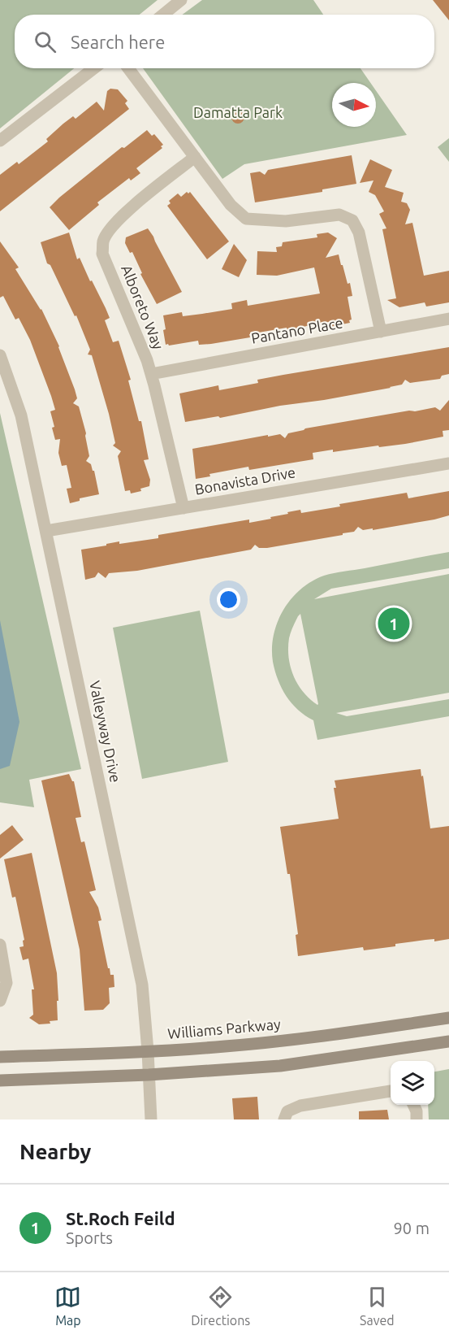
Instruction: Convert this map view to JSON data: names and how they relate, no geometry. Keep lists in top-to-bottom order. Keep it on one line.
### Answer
{"streets":{"main road":["Williams Parkway"],"street":["Alboreto Way","Pantano Place","Bonavista Drive","Valleyway Drive"]},"crossings":[["Alboreto Way","Pantano Place"],["Alboreto Way","Bonavista Drive"],["Bonavista Drive","Valleyway Drive"],["Valleyway Drive","Williams Parkway"]],"parks":["Damatta Park"],"north":"right","page":{"search":"Search here","pins":"1","heading":"Nearby","list":[{"mark":"1","name":"St.Roch Feild","note":"Sports","value":"90 m"}],"nav":["Map","Directions","Saved"]}}
